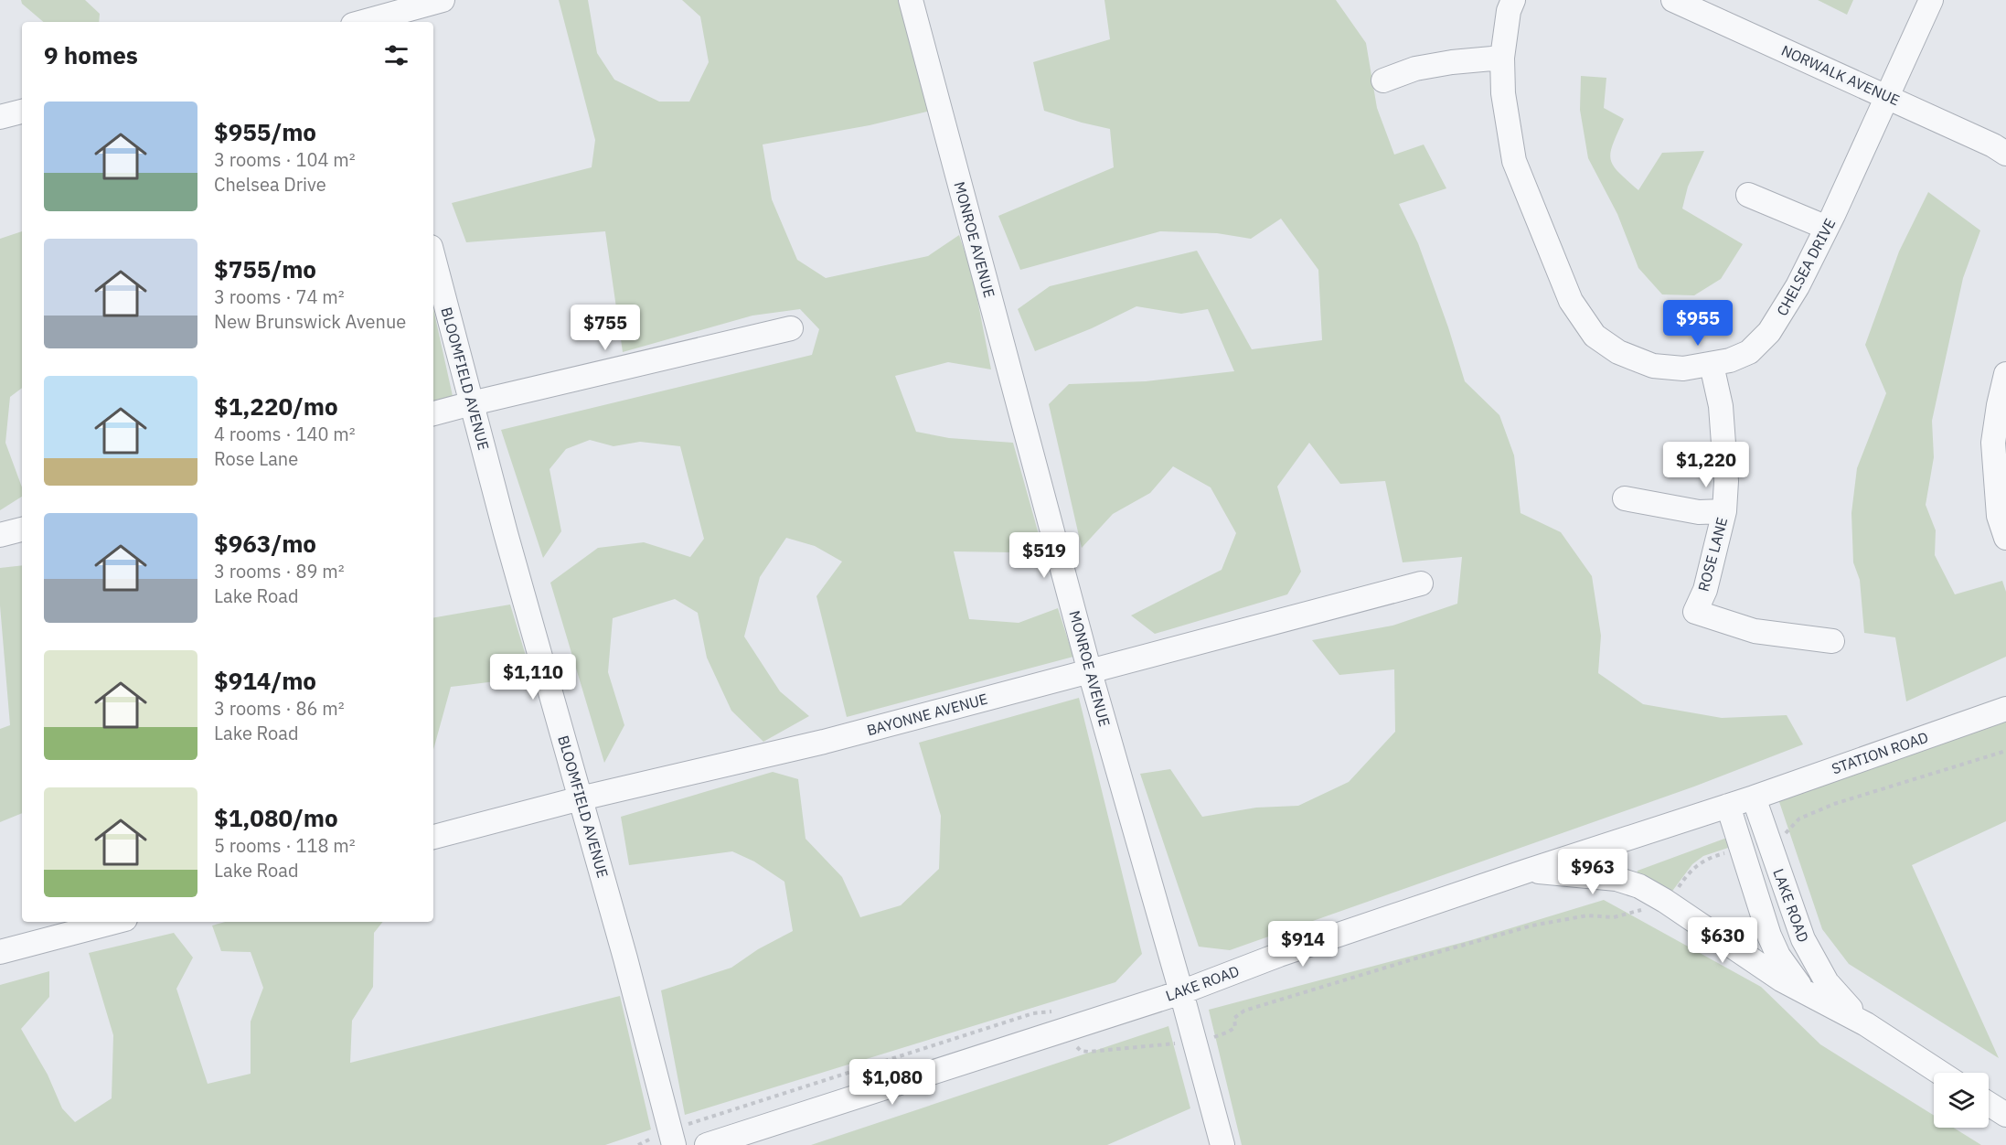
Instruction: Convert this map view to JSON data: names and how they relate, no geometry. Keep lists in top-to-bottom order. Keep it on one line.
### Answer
{"streets":{"street":["NORWALK AVENUE","MONROE AVENUE","CHELSEA DRIVE","BLOOMFIELD AVENUE","ROSE LANE","BAYONNE AVENUE","STATION ROAD","LAKE ROAD"]},"crossings":[["NORWALK AVENUE","CHELSEA DRIVE"],["MONROE AVENUE","BAYONNE AVENUE"],["MONROE AVENUE","LAKE ROAD"],["CHELSEA DRIVE","ROSE LANE"],["BLOOMFIELD AVENUE","BAYONNE AVENUE"],["STATION ROAD","LAKE ROAD"]],"page":{"heading":"9 homes","list":[{"name":"$955/mo","note":"3 rooms · 104 m² · Chelsea Drive"},{"name":"$755/mo","note":"3 rooms · 74 m² · New Brunswick Avenue"},{"name":"$1,220/mo","note":"4 rooms · 140 m² · Rose Lane"},{"name":"$963/mo","note":"3 rooms · 89 m² · Lake Road"},{"name":"$914/mo","note":"3 rooms · 86 m² · Lake Road"},{"name":"$1,080/mo","note":"5 rooms · 118 m² · Lake Road"}],"price":["$955","$755","$1,220","$519","$1,110","$963","$630","$914","$1,080"]}}
